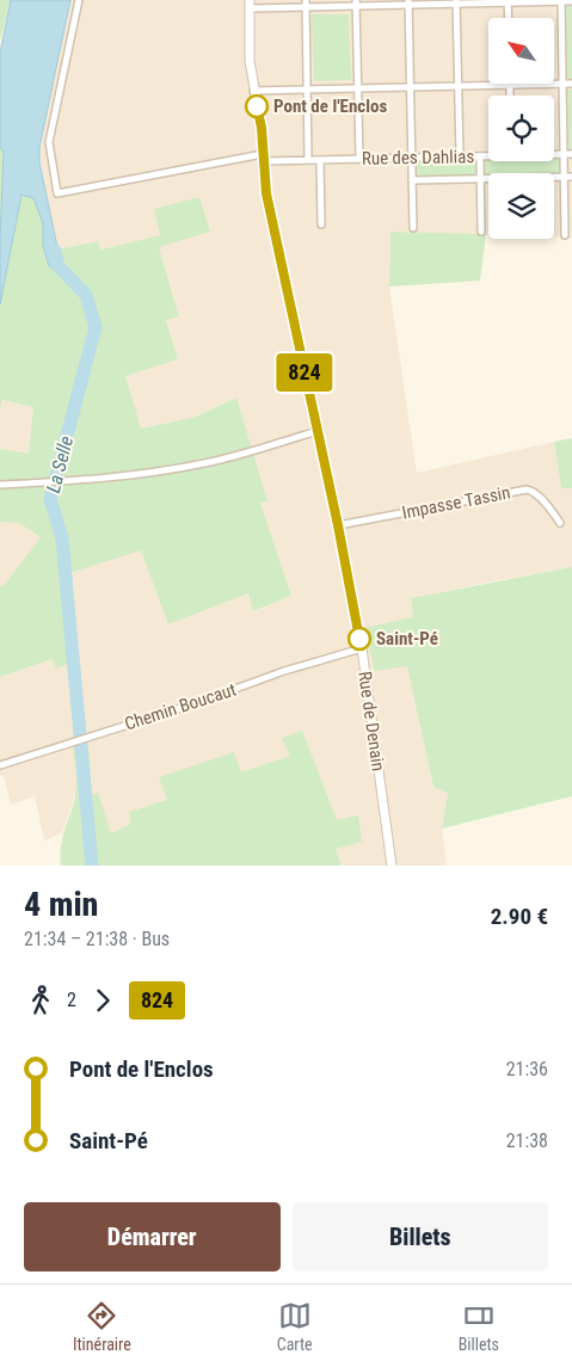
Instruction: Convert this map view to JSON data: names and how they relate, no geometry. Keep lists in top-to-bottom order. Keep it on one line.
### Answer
{"streets":{"street":["Rue des Dahlias","Impasse Tassin","Chemin Boucaut","Rue de Denain"]},"crossings":[["Rue des Dahlias","Rue de Denain"],["Impasse Tassin","Rue de Denain"],["Chemin Boucaut","Rue de Denain"]],"water":["La Selle"],"places":["Pont de l'Enclos","Saint-Pé"],"lines":["bus line 824"],"north":"top left","page":{"on_map":"824","heading":["4 min","21:34 – 21:38 · Bus","2.90 €"],"legs":["2","824"],"list":[{"name":"Pont de l'Enclos","value":"21:36"},{"name":"Saint-Pé","value":"21:38"}],"buttons":["Démarrer","Billets"],"tabs":["Itinéraire","Carte","Billets"]}}
